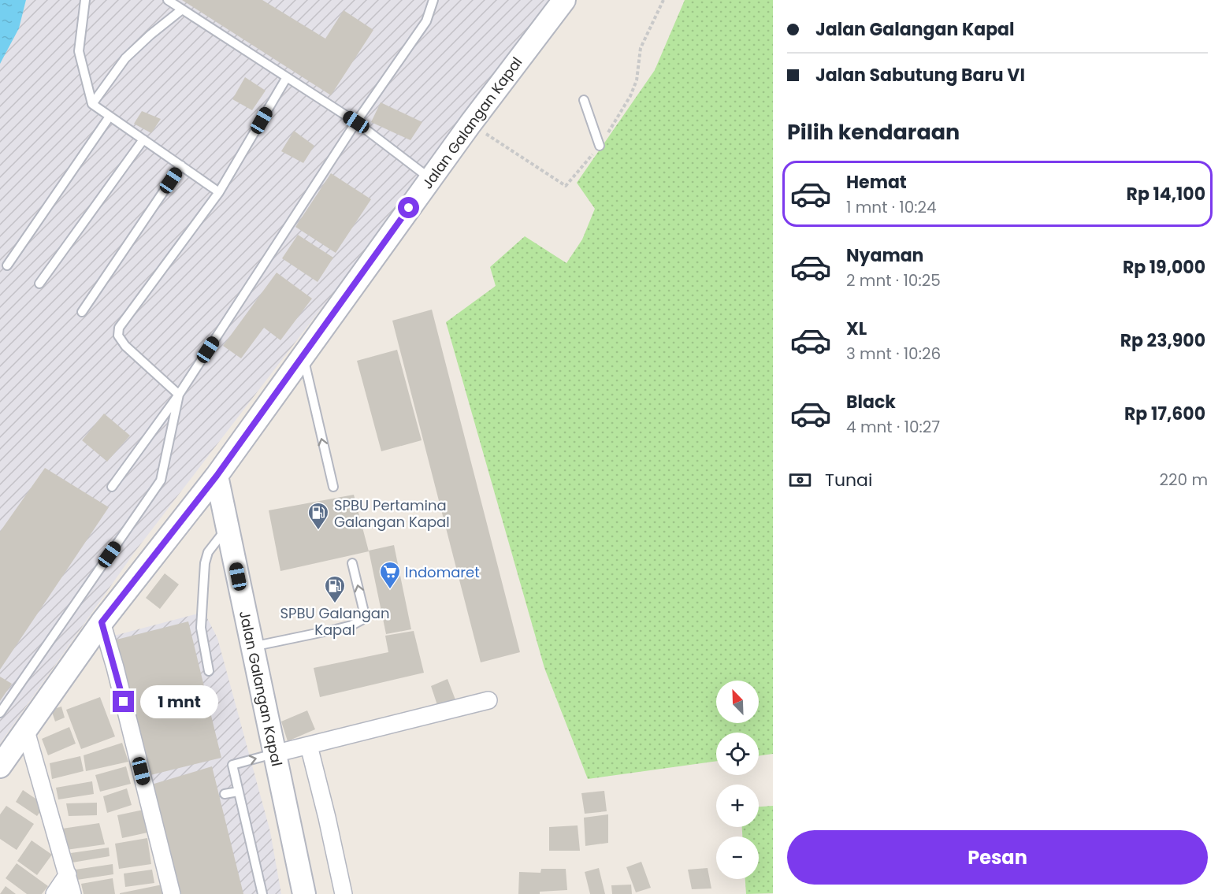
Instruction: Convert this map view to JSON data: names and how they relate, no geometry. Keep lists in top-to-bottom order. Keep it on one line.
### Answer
{"streets":{"main road":["Jalan Galangan Kapal"]},"places":{"fuel station":["SPBU Pertamina Galangan Kapal","SPBU Galangan Kapal"],"supermarket":["Indomaret"]},"north":"top left","page":{"banner":["Jalan Galangan Kapal","Jalan Sabutung Baru VI"],"heading":"Pilih kendaraan","list":[{"name":"Hemat","note":"1 mnt · 10:24","value":"Rp 14,100"},{"name":"Nyaman","note":"2 mnt · 10:25","value":"Rp 19,000"},{"name":"XL","note":"3 mnt · 10:26","value":"Rp 23,900"},{"name":"Black","note":"4 mnt · 10:27","value":"Rp 17,600"}],"pay":["Tunai","220 m"],"map_buttons":["+","−"],"bubble":"1 mnt","buttons":"Pesan"}}
